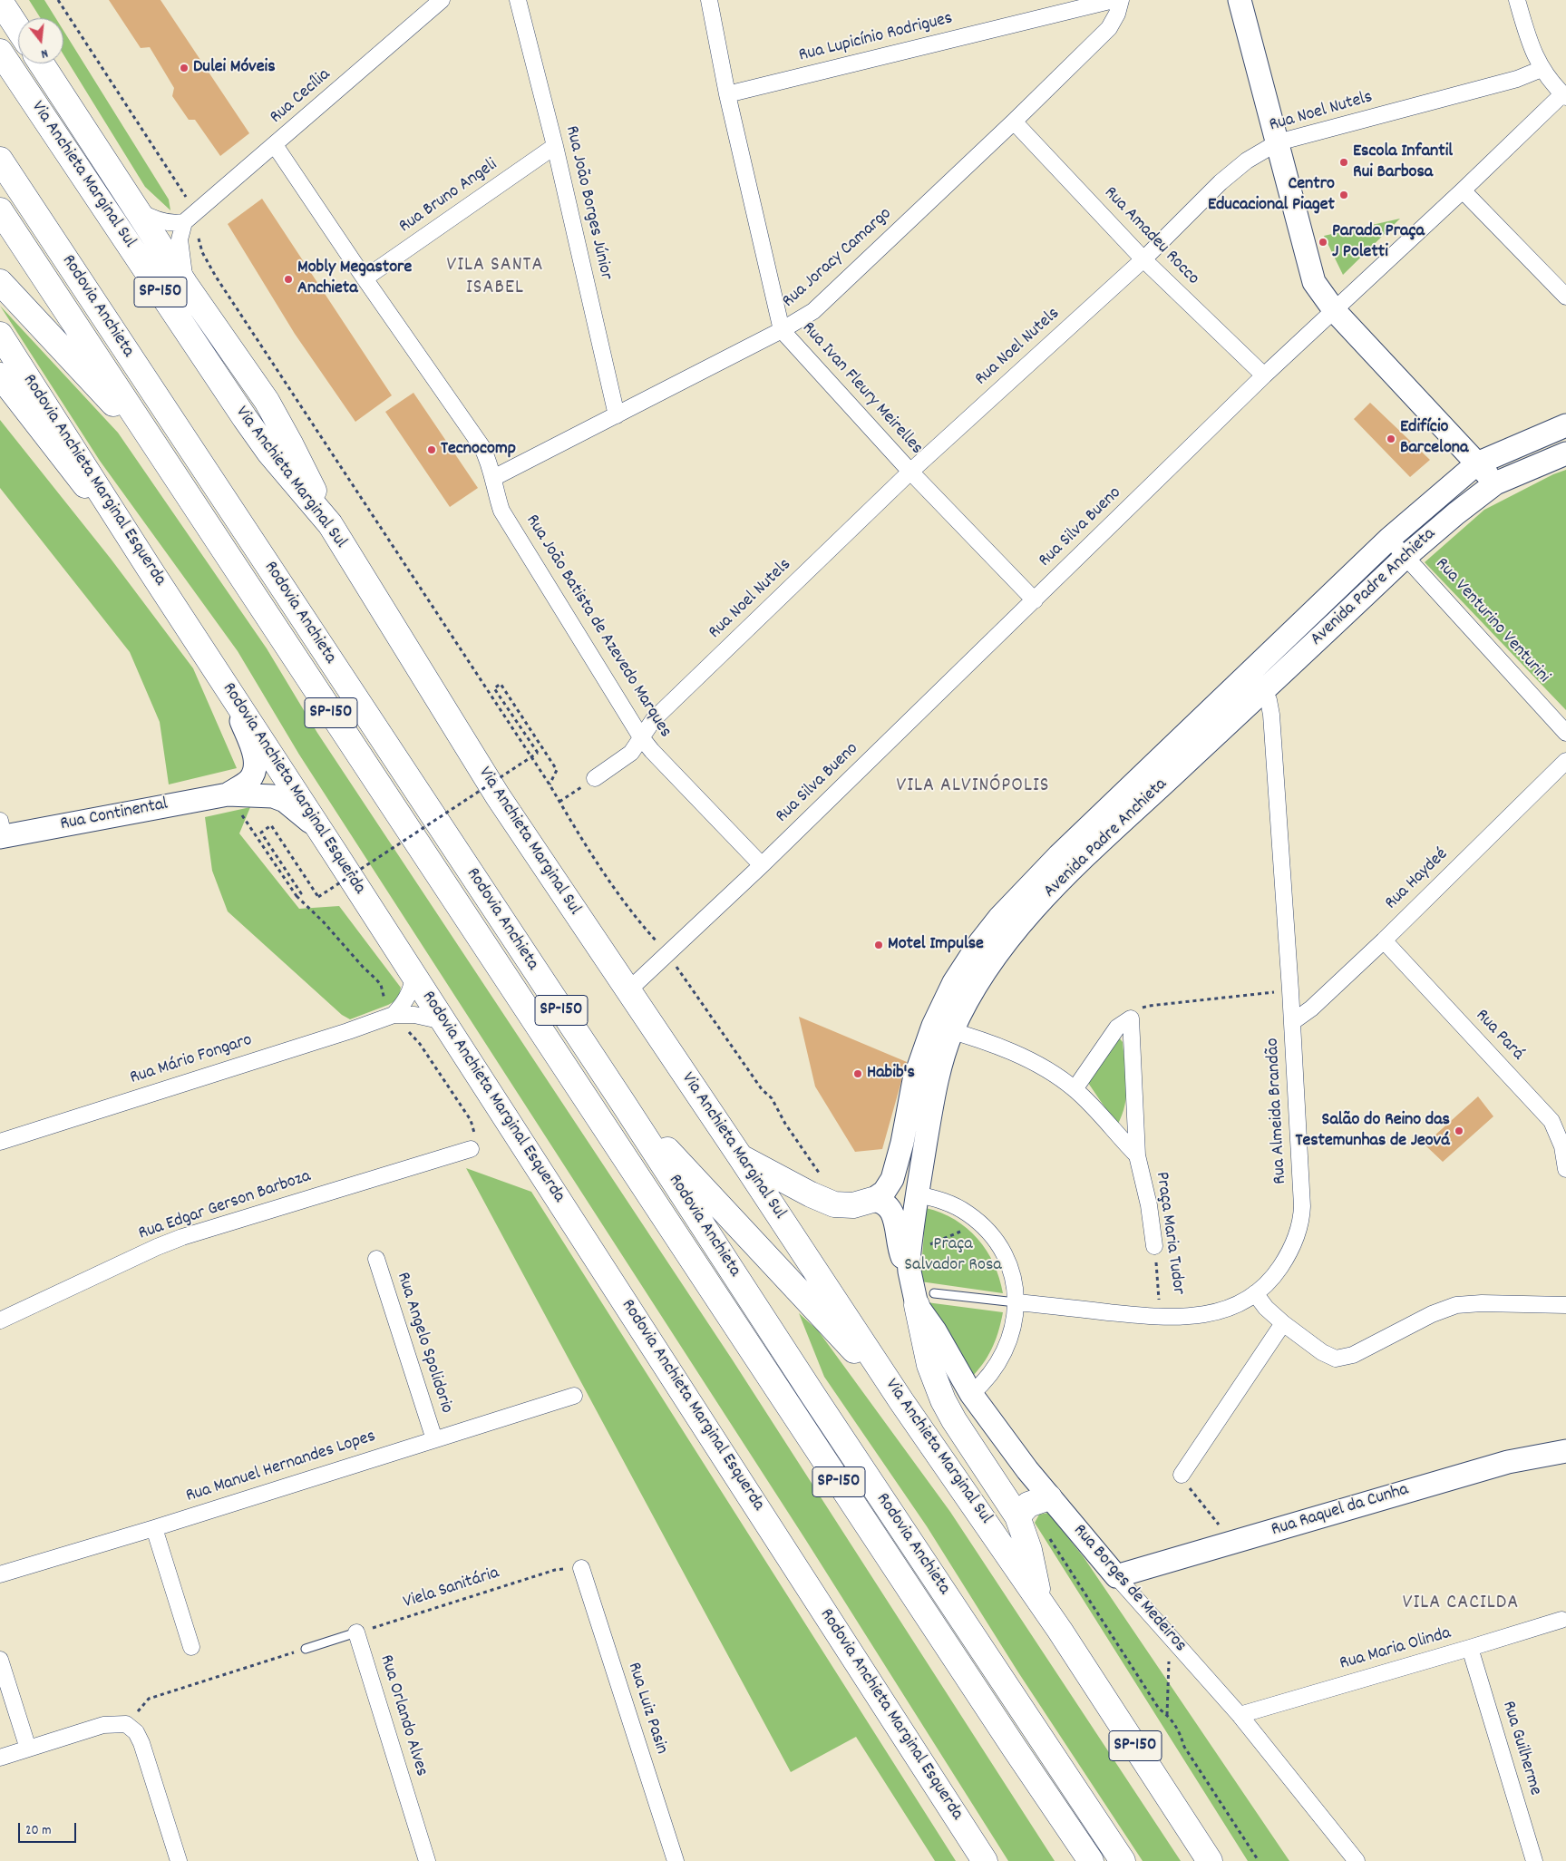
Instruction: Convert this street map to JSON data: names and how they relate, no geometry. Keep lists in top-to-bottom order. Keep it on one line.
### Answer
{"streets":{"main road":["Via Anchieta Marginal Sul","SP-150","Rodovia Anchieta","Rodovia Anchieta Marginal Esquerda"],"street":["Rua Lupicínio Rodrigues","Rua Cecília","Rua Noel Nutels","Rua Bruno Angeli","Rua João Borges Júnior","Rua Amadeu Rocco","Rua Joracy Camargo","Rua Ivan Fleury Meirelles","Rua Silva Bueno","Avenida Padre Anchieta","Rua Venturino Venturini","Rua João Batista de Azevedo Marques","Rua Continental","Rua Haydeé","Rua Pará","Rua Mário Fongaro","Rua Almeida Brandão","Rua Edgar Gerson Barboza","Praça Maria Tudor","Rua Angelo Spolidorio","Rua Manuel Hernandes Lopes","Rua Raquel da Cunha","Rua Borges de Medeiros","Rua Maria Olinda","Rua Luiz Pasin","Rua Orlando Alves","Rua Guilherme"],"path":["Viela Sanitária"]},"crossings":[["Rua Lupicínio Rodrigues","Rua Ivan Fleury Meirelles"],["Rua Cecília","Rua João Batista de Azevedo Marques"],["Rua Noel Nutels","Rua Amadeu Rocco"],["Rua Noel Nutels","Rua Ivan Fleury Meirelles"],["Rua Noel Nutels","Rua João Batista de Azevedo Marques"],["Via Anchieta Marginal Sul","Rua Silva Bueno"],["Rua Bruno Angeli","Rua João Borges Júnior"],["Rua Bruno Angeli","Rua João Batista de Azevedo Marques"],["Rua João Borges Júnior","Rua Joracy Camargo"],["Rua Amadeu Rocco","Rua Joracy Camargo"],["Rua Amadeu Rocco","Rua Silva Bueno"],["Rua Joracy Camargo","Rua Ivan Fleury Meirelles"],["Rua Joracy Camargo","Rua João Batista de Azevedo Marques"],["Rua Ivan Fleury Meirelles","Rua Silva Bueno"],["Rodovia Anchieta Marginal Esquerda","Rua Continental"],["Rua Silva Bueno","Rua João Batista de Azevedo Marques"],["Avenida Padre Anchieta","Rua Venturino Venturini"],["Avenida Padre Anchieta","Rua Almeida Brandão"],["Avenida Padre Anchieta","Praça Maria Tudor"],["Avenida Padre Anchieta","Rua Borges de Medeiros"],["Rua Haydeé","Rua Pará"],["Rua Haydeé","Rua Almeida Brandão"],["Rua Almeida Brandão","Praça Maria Tudor"],["Rua Angelo Spolidorio","Rua Manuel Hernandes Lopes"],["Rua Raquel da Cunha","Rua Borges de Medeiros"],["Viela Sanitária","Rua Orlando Alves"],["Rua Borges de Medeiros","Rua Maria Olinda"],["Rua Maria Olinda","Rua Guilherme"]],"districts":["VILA SANTA ISABEL","VILA ALVINÓPOLIS","VILA CACILDA"],"parks":["Praça Salvador Rosa"],"places":["Dulei Móveis","Escola Infantil Rui Barbosa","Centro Educacional Piaget","Parada Praça J Poletti","Mobly Megastore Anchieta","Edifício Barcelona","Tecnocomp","Motel Impulse","Habib's","Salão do Reino das Testemunhas de Jeová"],"scale_bar":"20 m","north":"bottom"}
